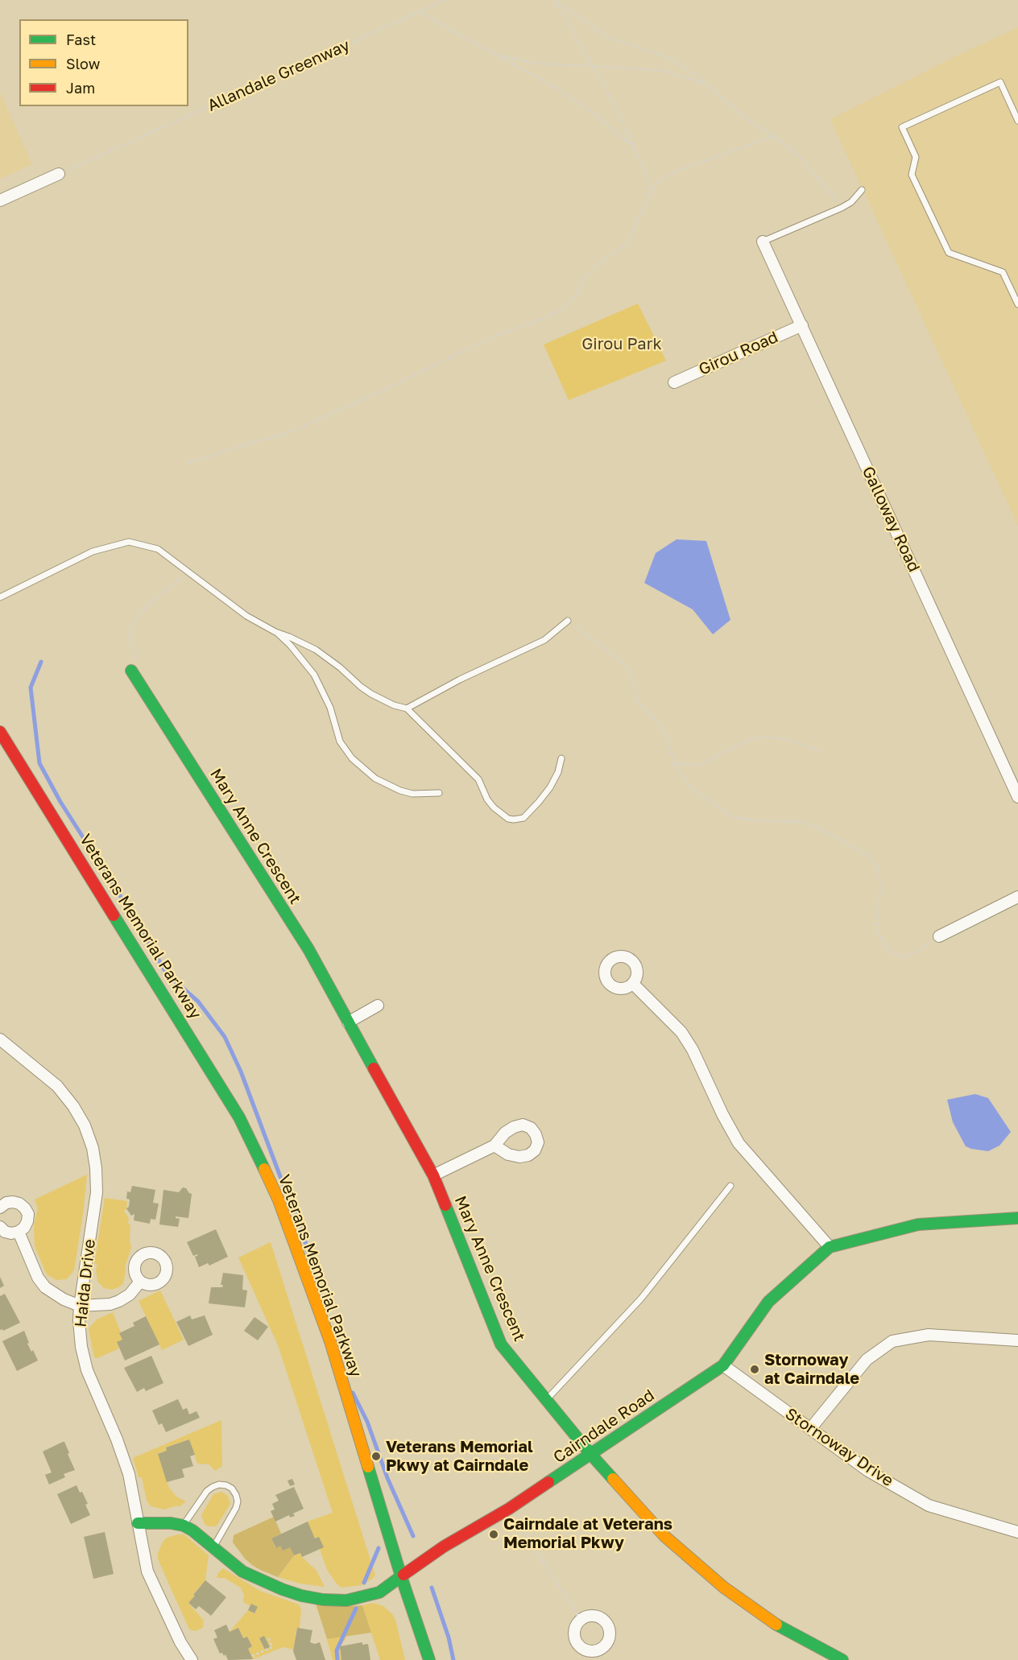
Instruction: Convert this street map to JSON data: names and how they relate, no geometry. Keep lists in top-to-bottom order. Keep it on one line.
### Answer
{"streets":{"street":["Girou Road","Galloway Road","Mary Anne Crescent","Veterans Memorial Parkway","Haida Drive","Cairndale Road","Stornoway Drive"],"path":["Allandale Greenway"]},"crossings":[["Girou Road","Galloway Road"],["Mary Anne Crescent","Cairndale Road"],["Veterans Memorial Parkway","Cairndale Road"],["Haida Drive","Cairndale Road"],["Cairndale Road","Stornoway Drive"]],"parks":["Girou Park"],"places":["Stornoway at Cairndale","Veterans Memorial Pkwy at Cairndale","Cairndale at Veterans Memorial Pkwy"],"legend":["Fast","Slow","Jam"]}
